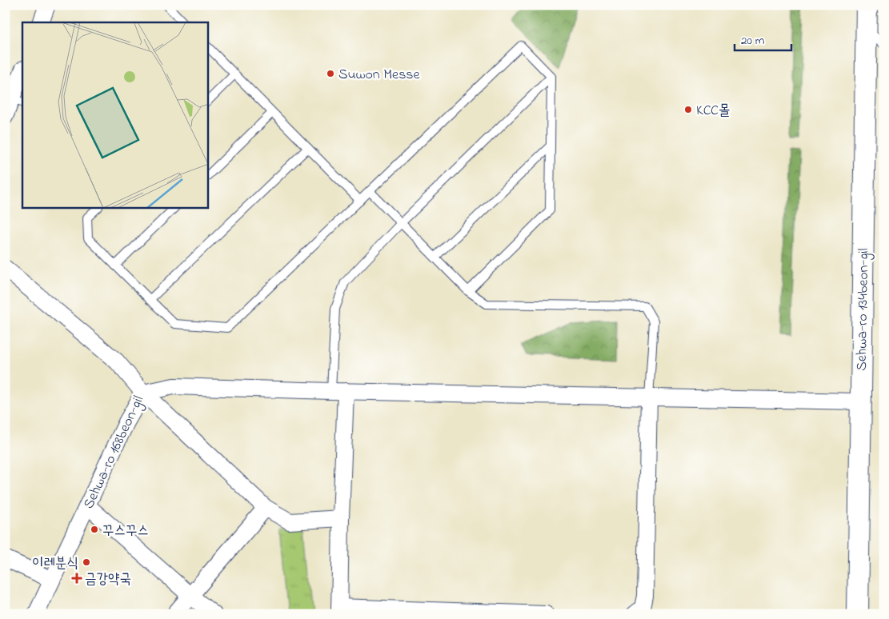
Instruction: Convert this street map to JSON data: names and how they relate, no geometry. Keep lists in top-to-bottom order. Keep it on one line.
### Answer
{"streets":{"street":["Sehwa-ro 134beon-gil","Sehwa-ro 168beon-gil"]},"places":{"other":["Suwon Messe","KCC몰","꾸스꾸스","이레분식"],"health":["금강약국"]},"scale_bar":"20 m"}
